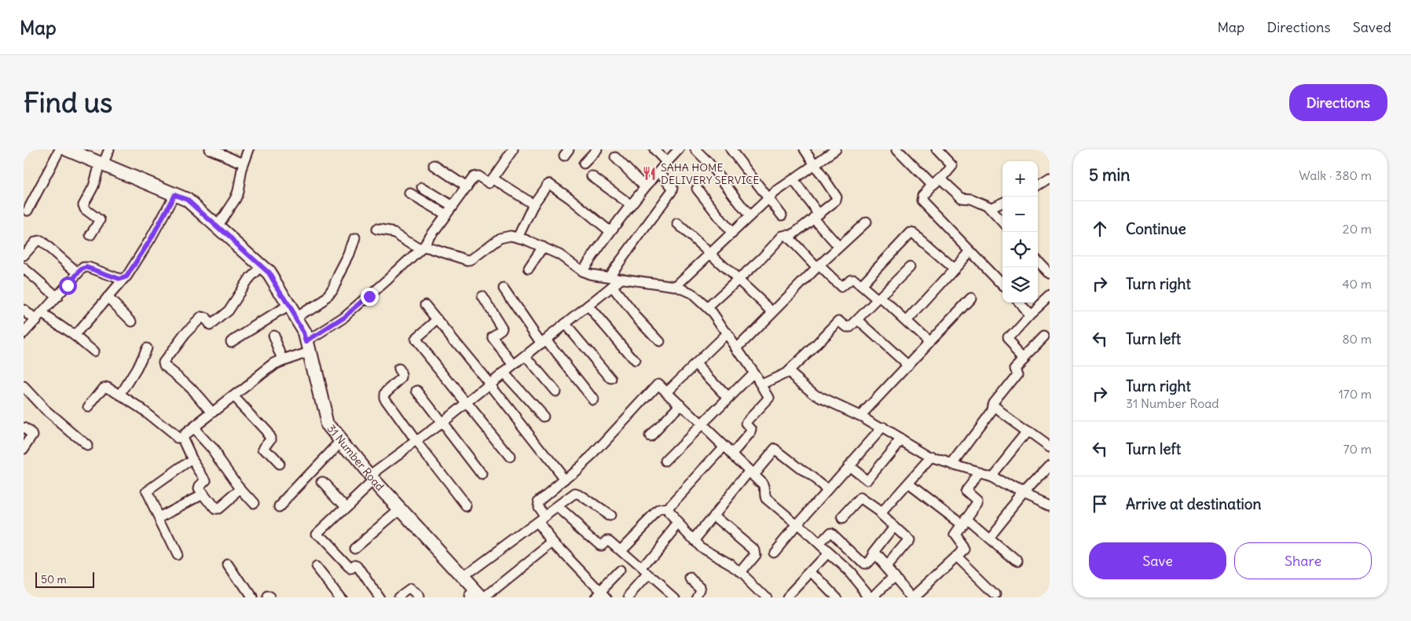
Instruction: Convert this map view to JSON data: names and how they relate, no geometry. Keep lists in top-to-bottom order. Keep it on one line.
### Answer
{"streets":{"main road":["31 Number Road"]},"places":{"restaurant":["SAHA HOME DELIVERY SERVICE"]},"scale_bar":"50 m","page":{"header":"Map","nav":["Map","Directions","Saved"],"buttons":["Directions",["Save","Share"]],"title":"Find us","heading":["5 min","Walk · 380 m"],"map_buttons":["+","−"],"list":[["Continue","20 m"],["Turn right","40 m"],["Turn left","80 m"],["Turn right","31 Number Road","170 m"],["Turn left","70 m"],"Arrive at destination"],"scale":"50 m"}}
